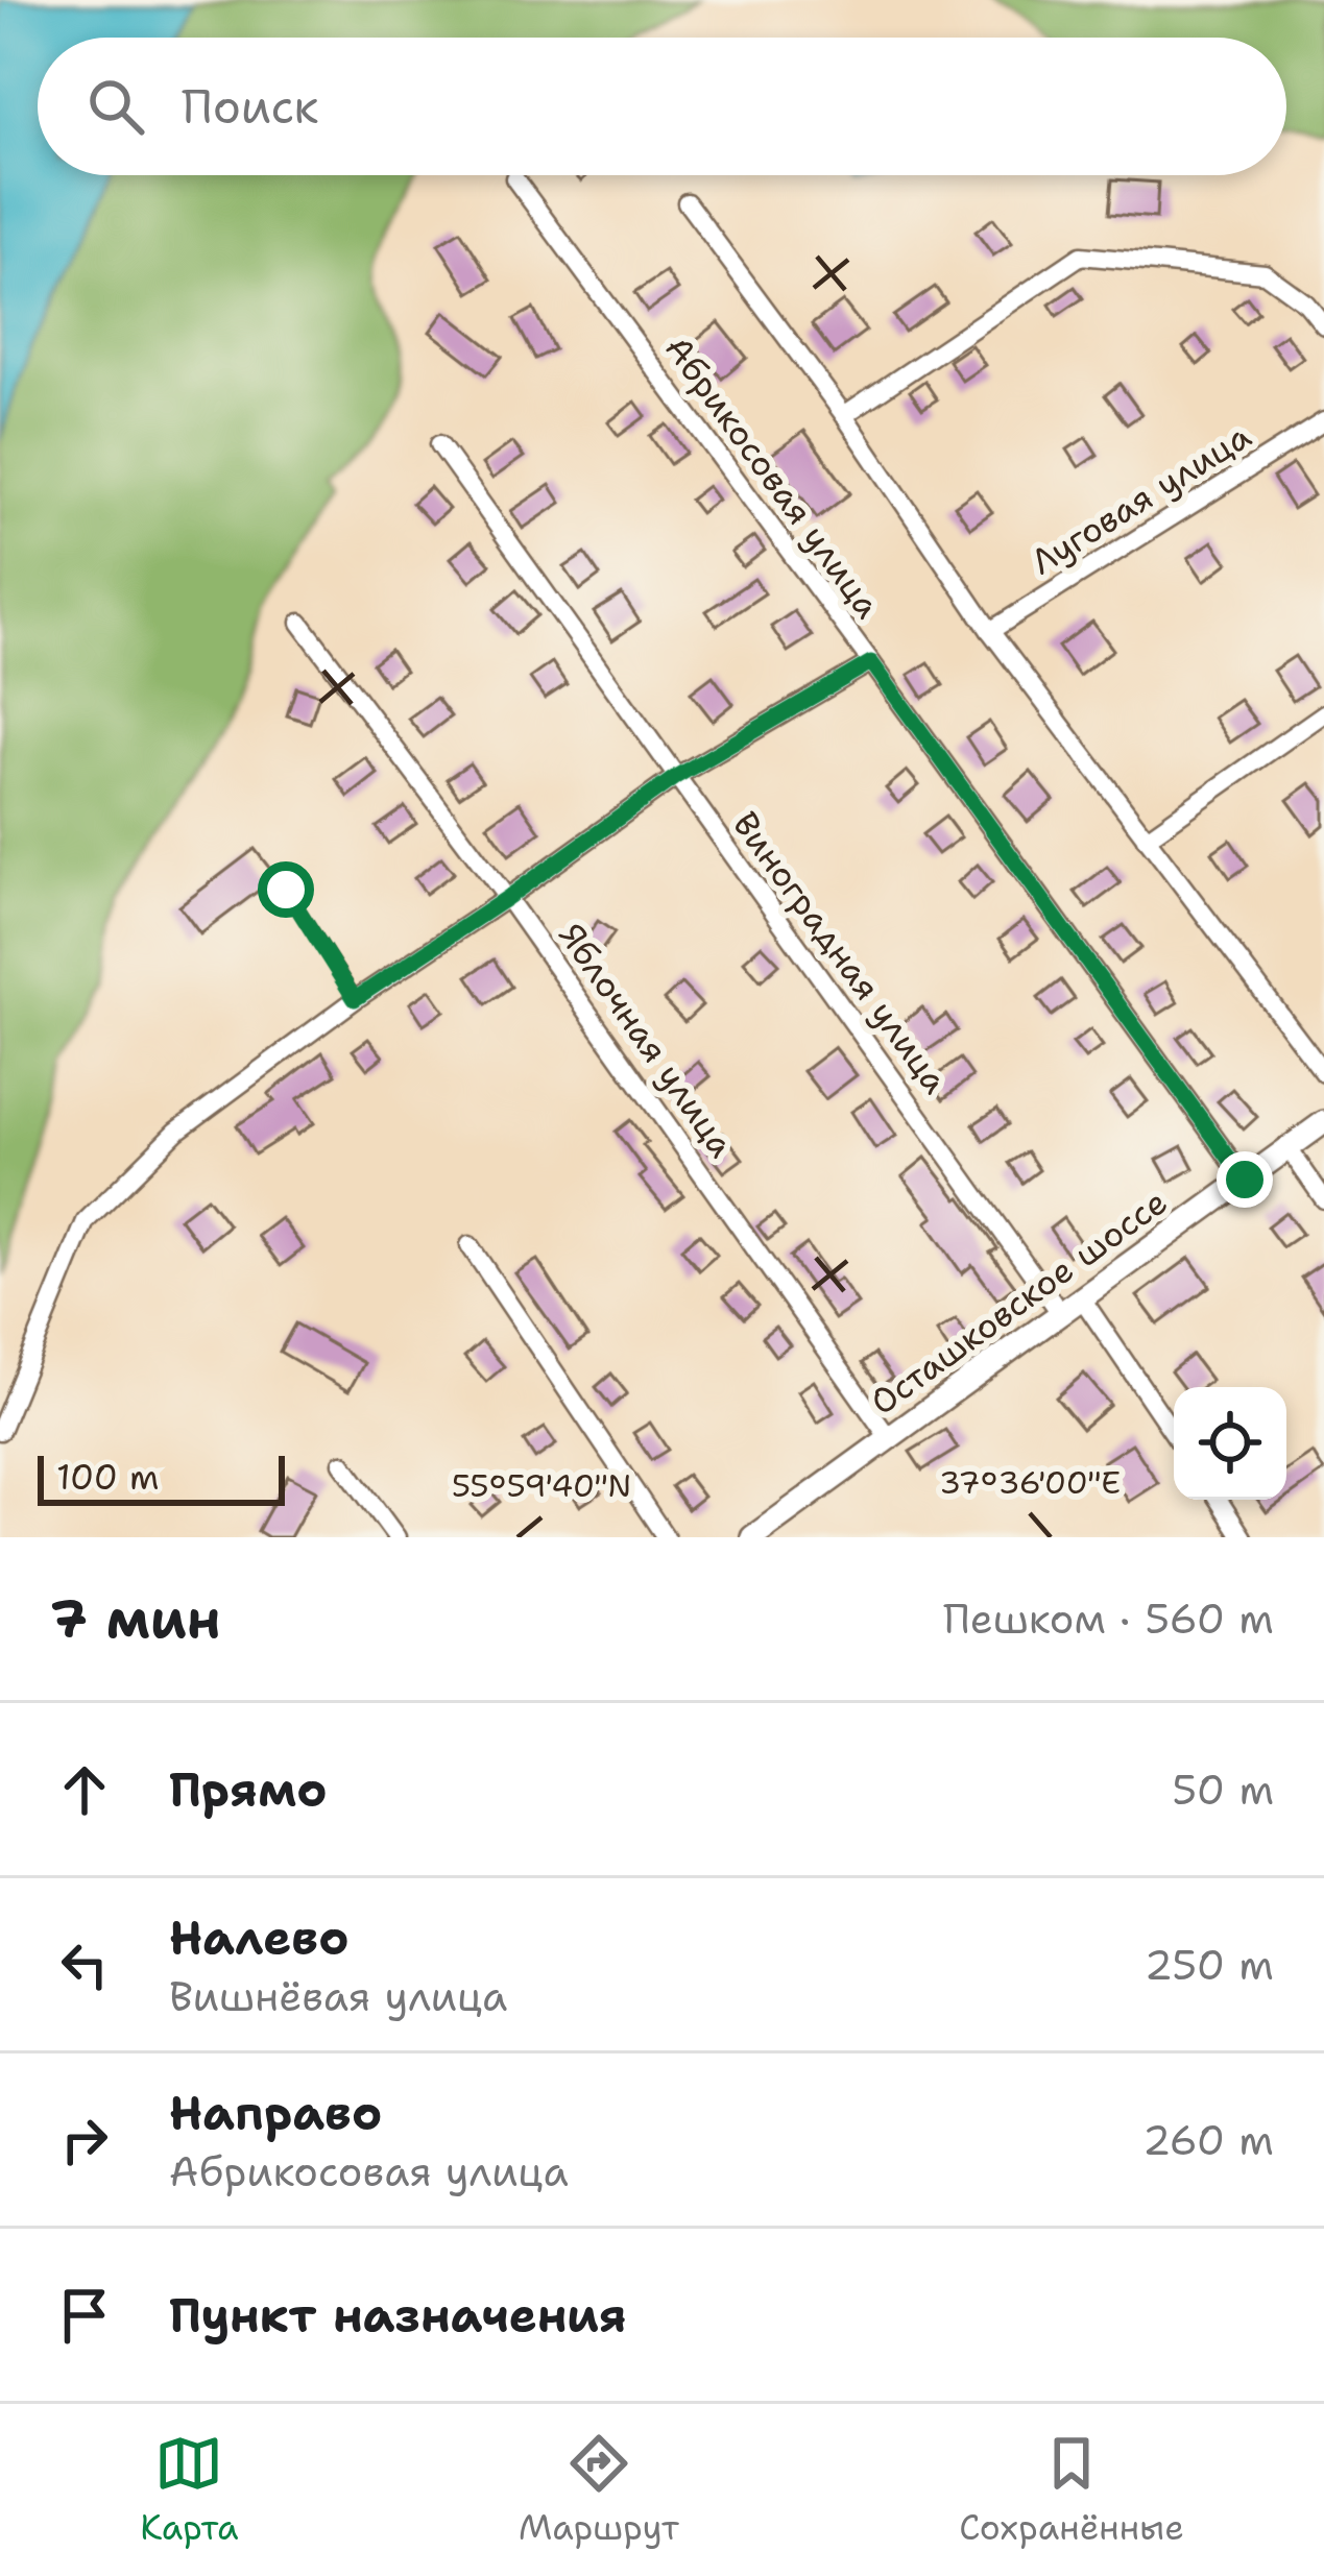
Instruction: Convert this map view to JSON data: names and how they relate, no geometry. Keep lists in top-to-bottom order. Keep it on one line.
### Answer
{"streets":{"street":["Абрикосовая улица","Луговая улица","Виноградная улица","Яблочная улица","Осташковское шоссе"]},"crossings":[["Абрикосовая улица","Осташковское шоссе"],["Виноградная улица","Осташковское шоссе"],["Яблочная улица","Осташковское шоссе"]],"scale_bar":"100 m","page":{"search":"Поиск","scale":"100 m","heading":["7 мин","Пешком · 560 m"],"list":[["Прямо","50 m"],["Налево","Вишнёвая улица","250 m"],["Направо","Абрикосовая улица","260 m"],"Пункт назначения"],"nav":["Карта","Маршрут","Сохранённые"]},"coordinates":["37°36'00\"E","55°59'40\"N"]}
